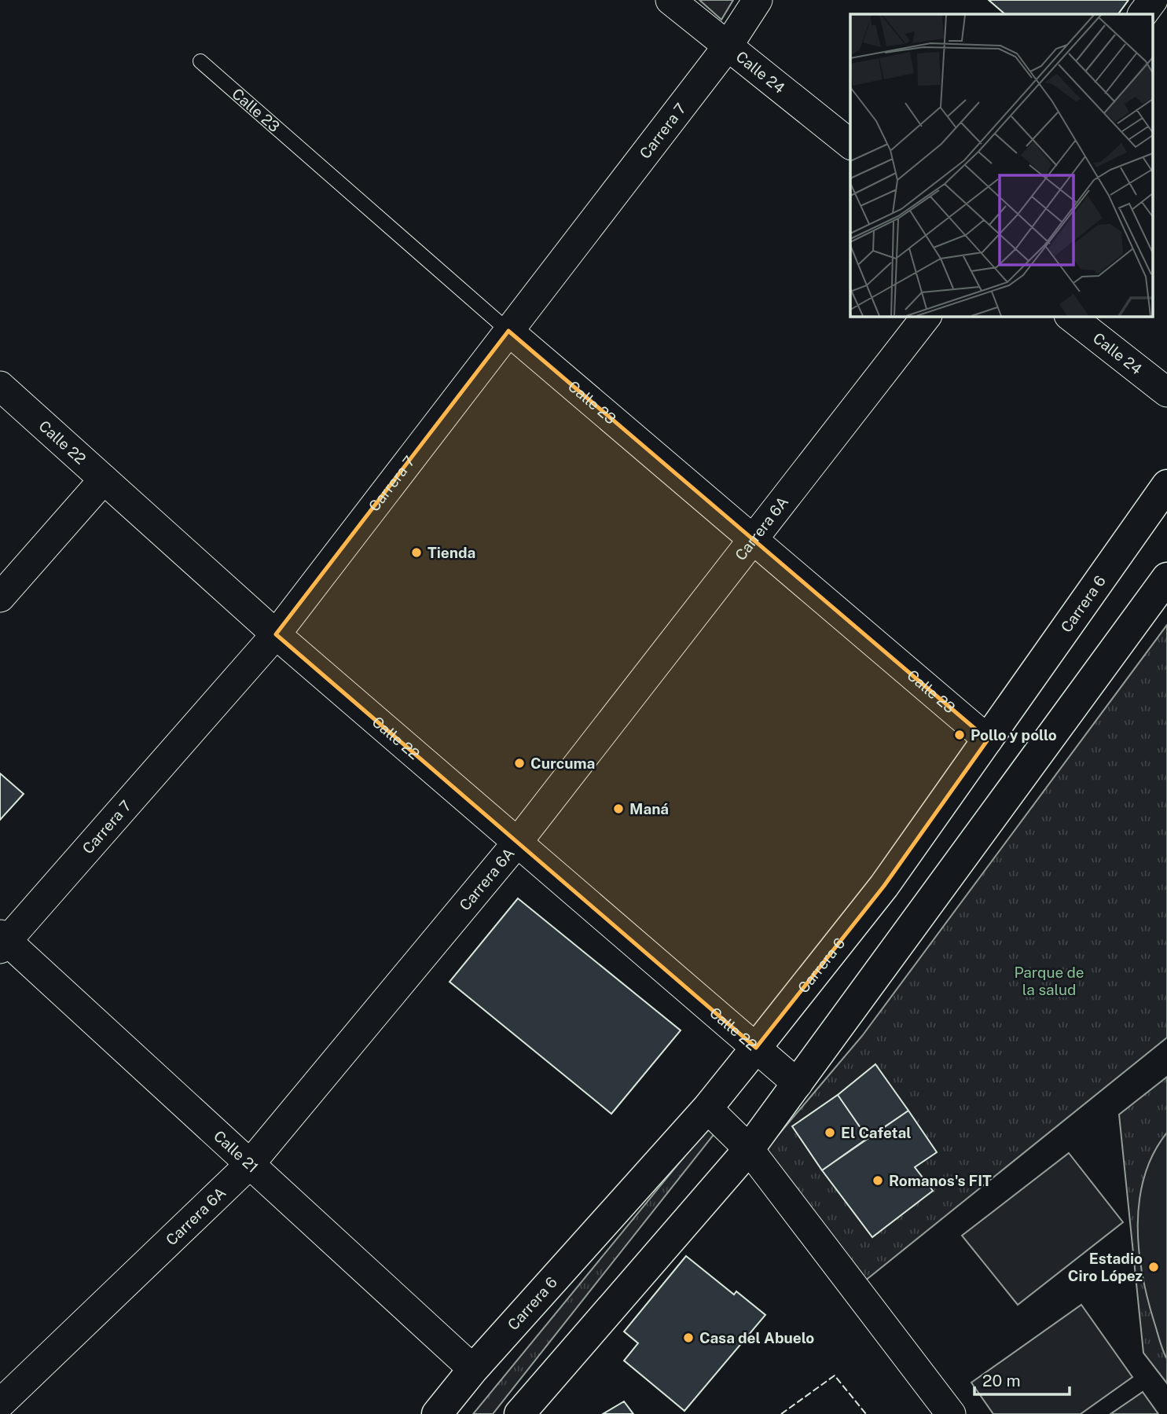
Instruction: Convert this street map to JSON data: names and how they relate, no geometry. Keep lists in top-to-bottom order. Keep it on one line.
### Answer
{"streets":{"main road":["Carrera 6"],"street":["Calle 24","Calle 23","Carrera 7","Calle 22","Carrera 6A","Calle 21"]},"crossings":[["Calle 24","Carrera 7"],["Calle 23","Carrera 7"],["Calle 23","Carrera 6A"],["Calle 23","Carrera 6"],["Carrera 7","Calle 22"],["Carrera 7","Calle 21"],["Calle 22","Carrera 6A"],["Calle 22","Carrera 6"],["Carrera 6A","Calle 21"],["Carrera 6","Calle 21"]],"parks":["Parque de la salud"],"places":["Tienda","Pollo y pollo","Curcuma","Maná","El Cafetal","Romanos's FIT","Estadio Ciro López","Casa del Abuelo"],"scale_bar":"20 m"}
